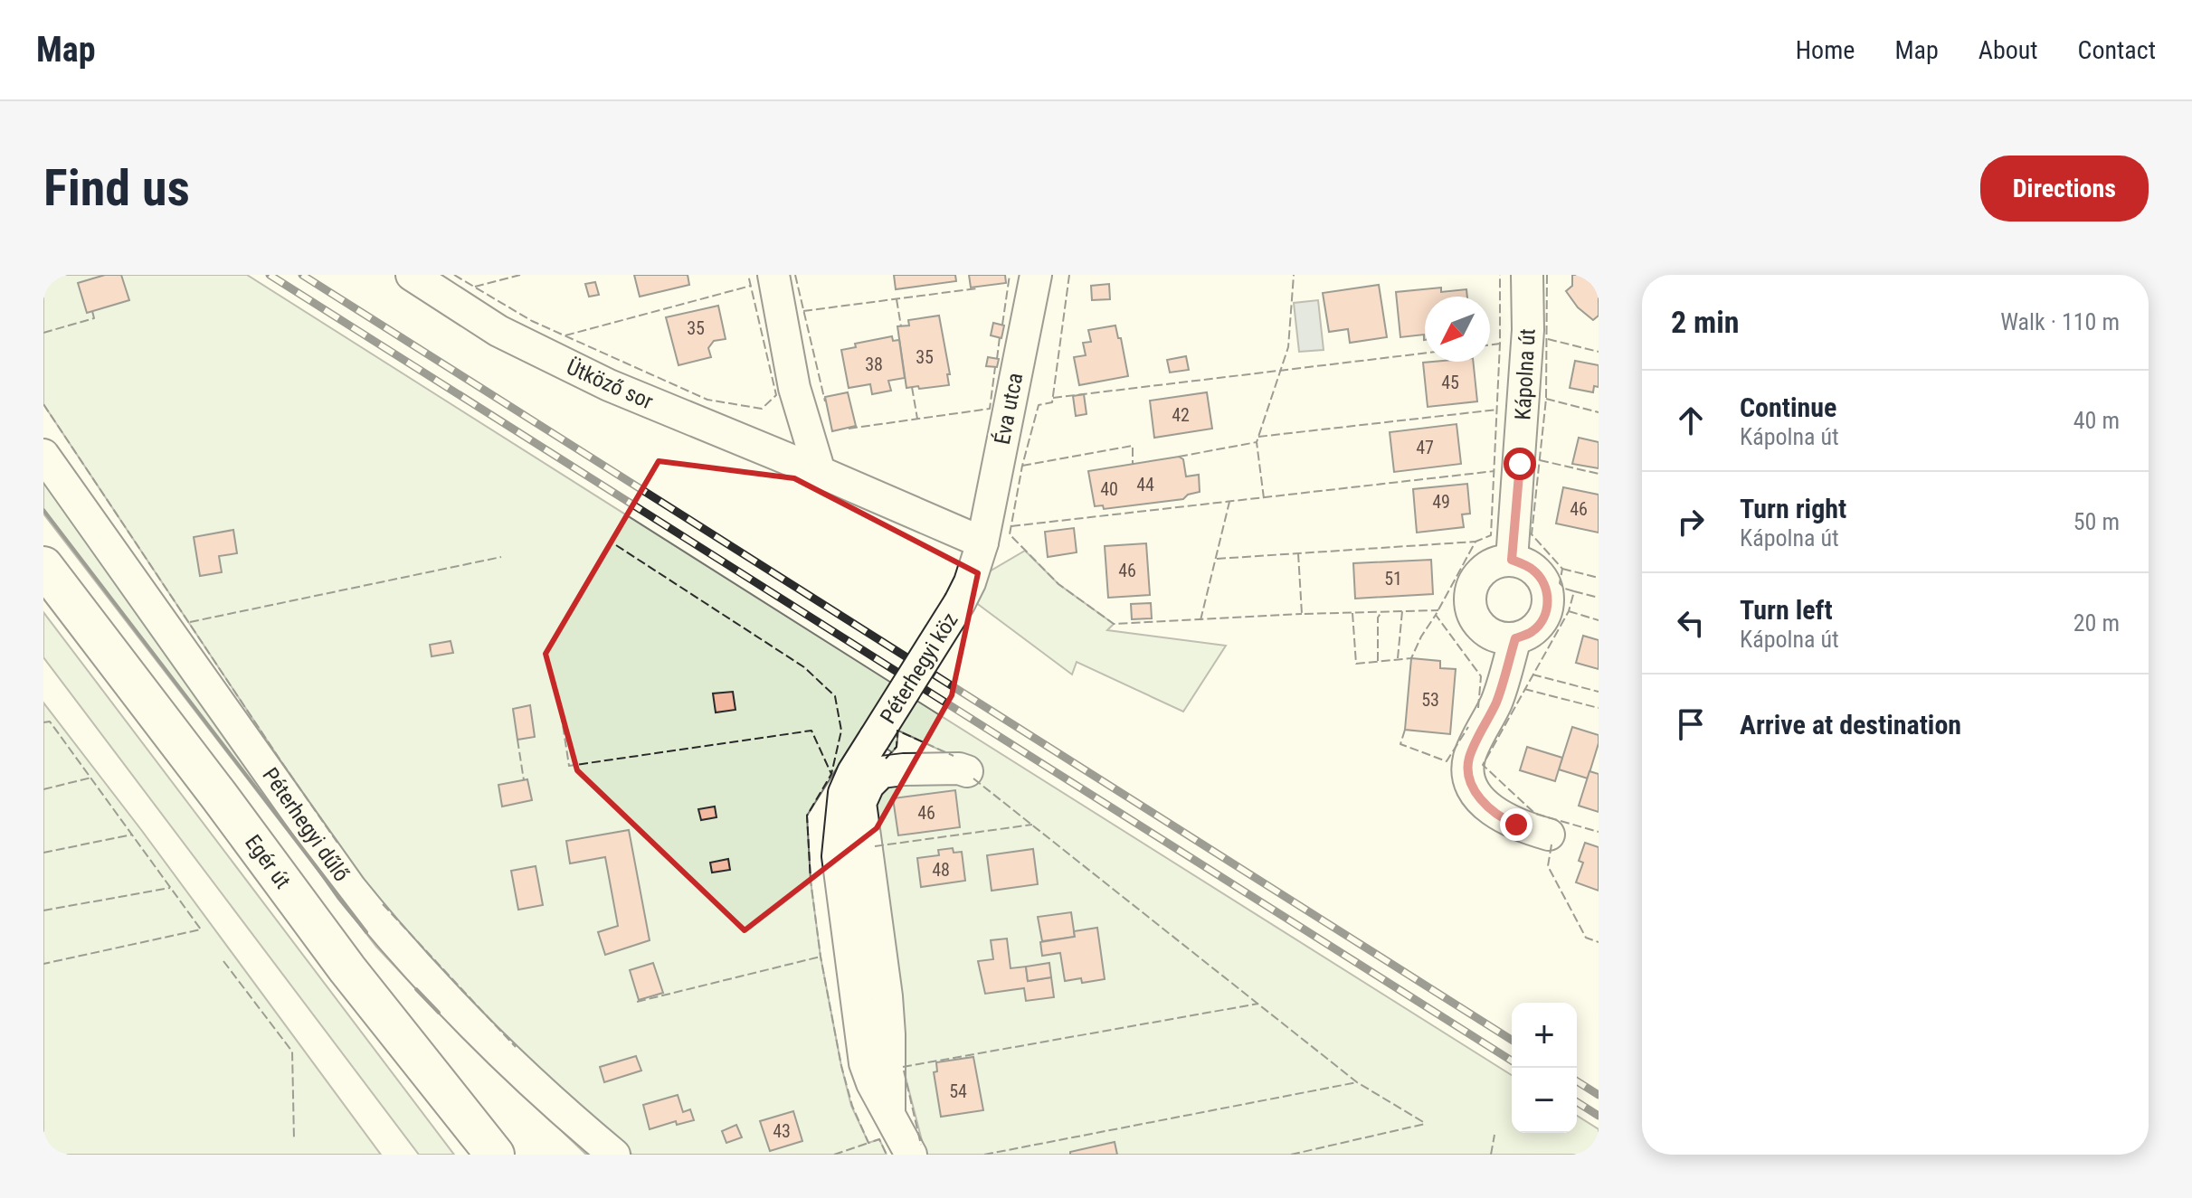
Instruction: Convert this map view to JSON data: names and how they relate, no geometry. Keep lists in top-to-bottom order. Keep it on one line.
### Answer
{"streets":{"main road":["Egér út"],"street":["Kápolna út","Ütköző sor","Éva utca","Péterhegyi köz","Péterhegyi dűlő"]},"crossings":[["Éva utca","Péterhegyi köz"]],"house_numbers":["35","35","38","45","42","47","44","40","49","46","46","51","53","46","48","54","43"],"north":"bottom left","page":{"header":"Map","nav":["Home","Map","About","Contact"],"buttons":"Directions","title":"Find us","heading":["2 min","Walk · 110 m"],"list":[["Continue","Kápolna út","40 m"],["Turn right","Kápolna út","50 m"],["Turn left","Kápolna út","20 m"],"Arrive at destination"],"map_buttons":["+","−"]}}
